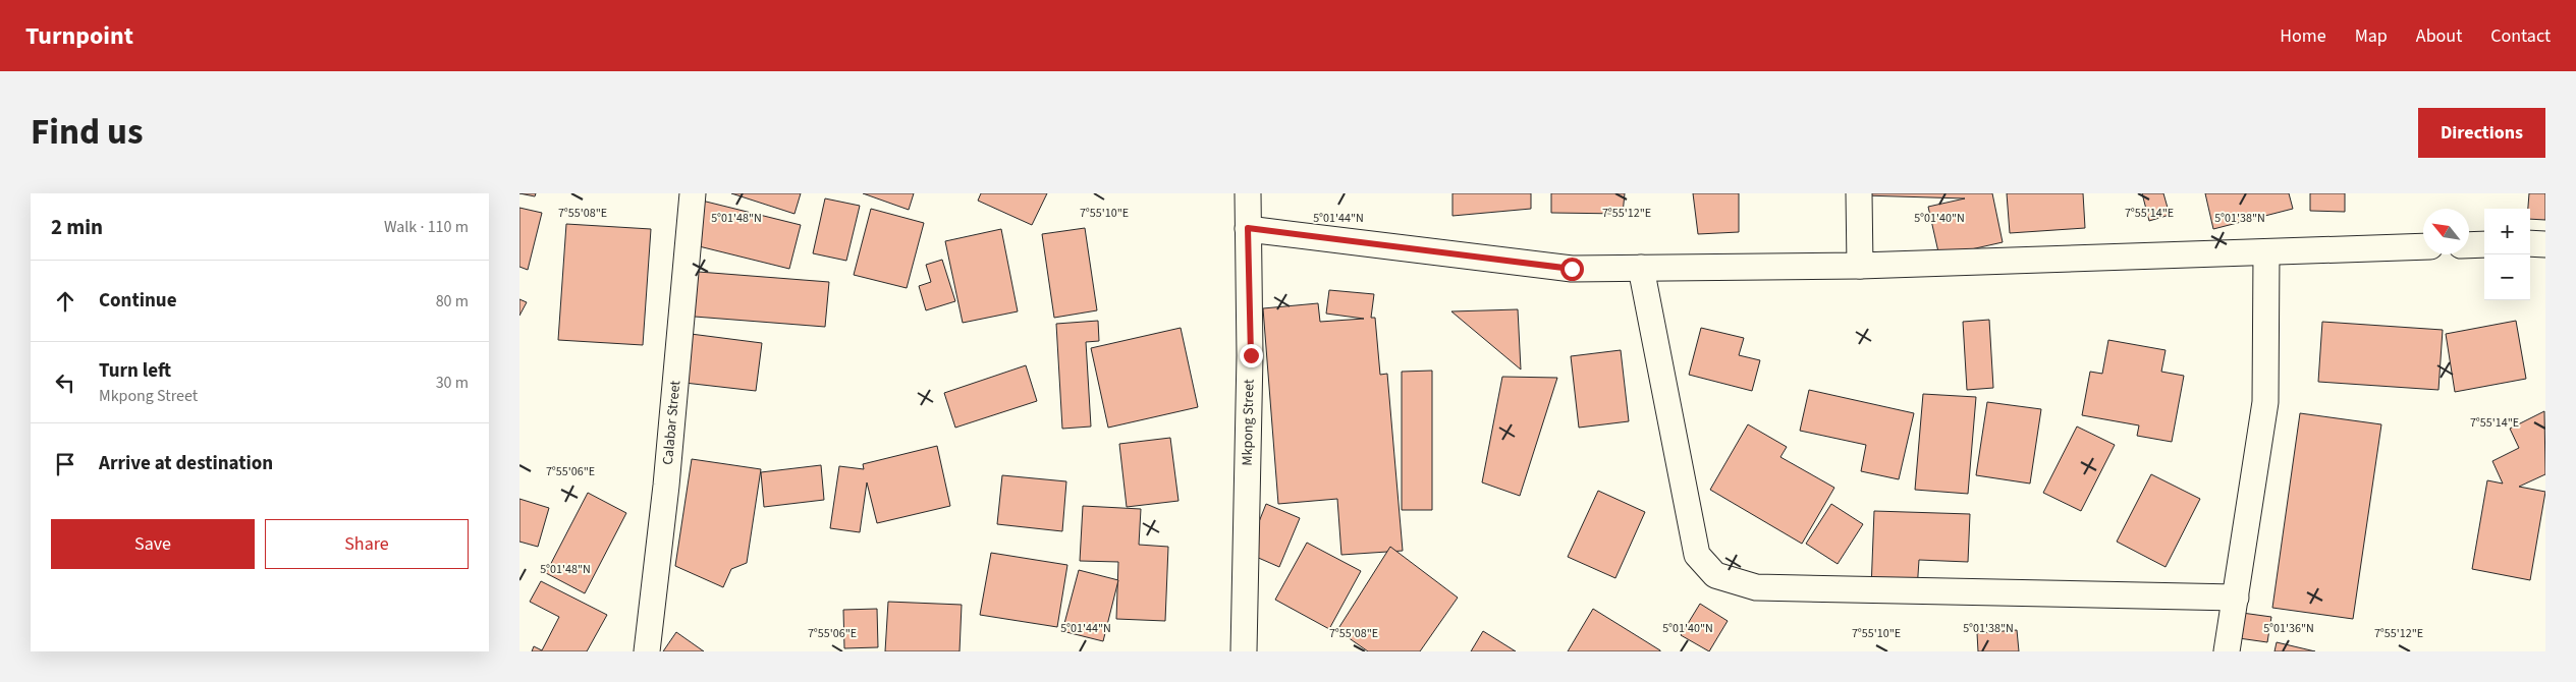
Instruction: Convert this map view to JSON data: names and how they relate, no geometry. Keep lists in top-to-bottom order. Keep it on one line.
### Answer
{"streets":{"street":["Calabar Street","Mkpong Street"]},"north":"top left","page":{"header":"Turnpoint","nav":["Home","Map","About","Contact"],"title":"Find us","buttons":["Directions",["Save","Share"]],"heading":["2 min","Walk · 110 m"],"map_buttons":["+","−"],"list":[["Continue","80 m"],["Turn left","Mkpong Street","30 m"],"Arrive at destination"]},"coordinates":["7°55'08\"E","7°55'10\"E","7°55'12\"E","7°55'14\"E","5°01'48\"N","5°01'44\"N","5°01'40\"N","5°01'38\"N","7°55'06\"E","5°01'36\"N"]}
